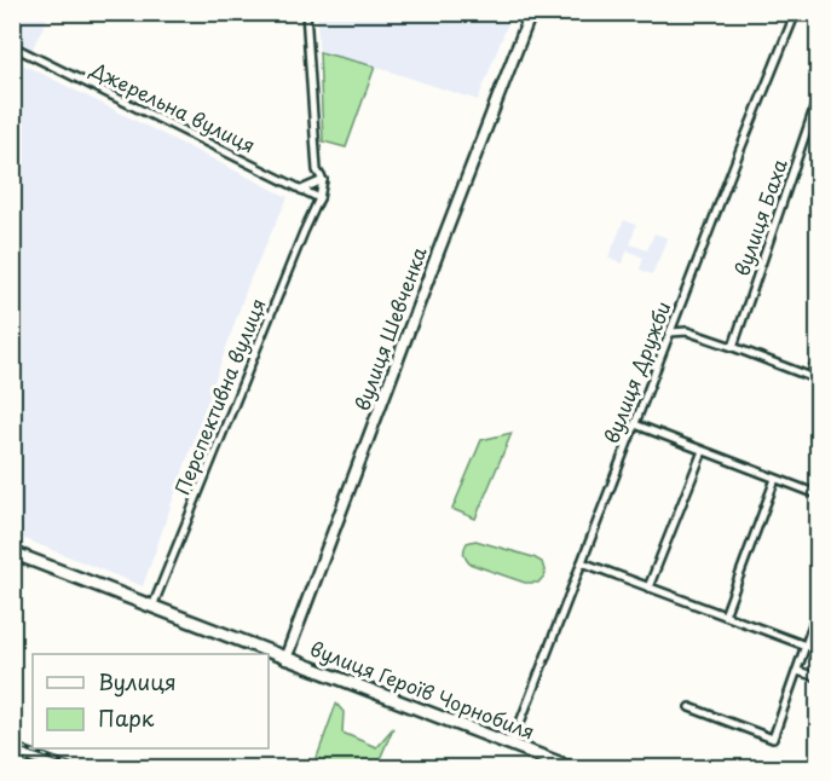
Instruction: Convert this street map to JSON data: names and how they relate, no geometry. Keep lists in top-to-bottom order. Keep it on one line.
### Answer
{"streets":{"main road":["вулиця Героїв Чорнобиля"],"street":["Джерельна вулиця","вулиця Баха","вулиця Шевченка","вулиця Дружби","Перспективна вулиця"]},"crossings":[["Джерельна вулиця","Перспективна вулиця"],["вулиця Шевченка","вулиця Героїв Чорнобиля"],["вулиця Дружби","вулиця Героїв Чорнобиля"],["Перспективна вулиця","вулиця Героїв Чорнобиля"]],"legend":["Вулиця","Парк"]}
